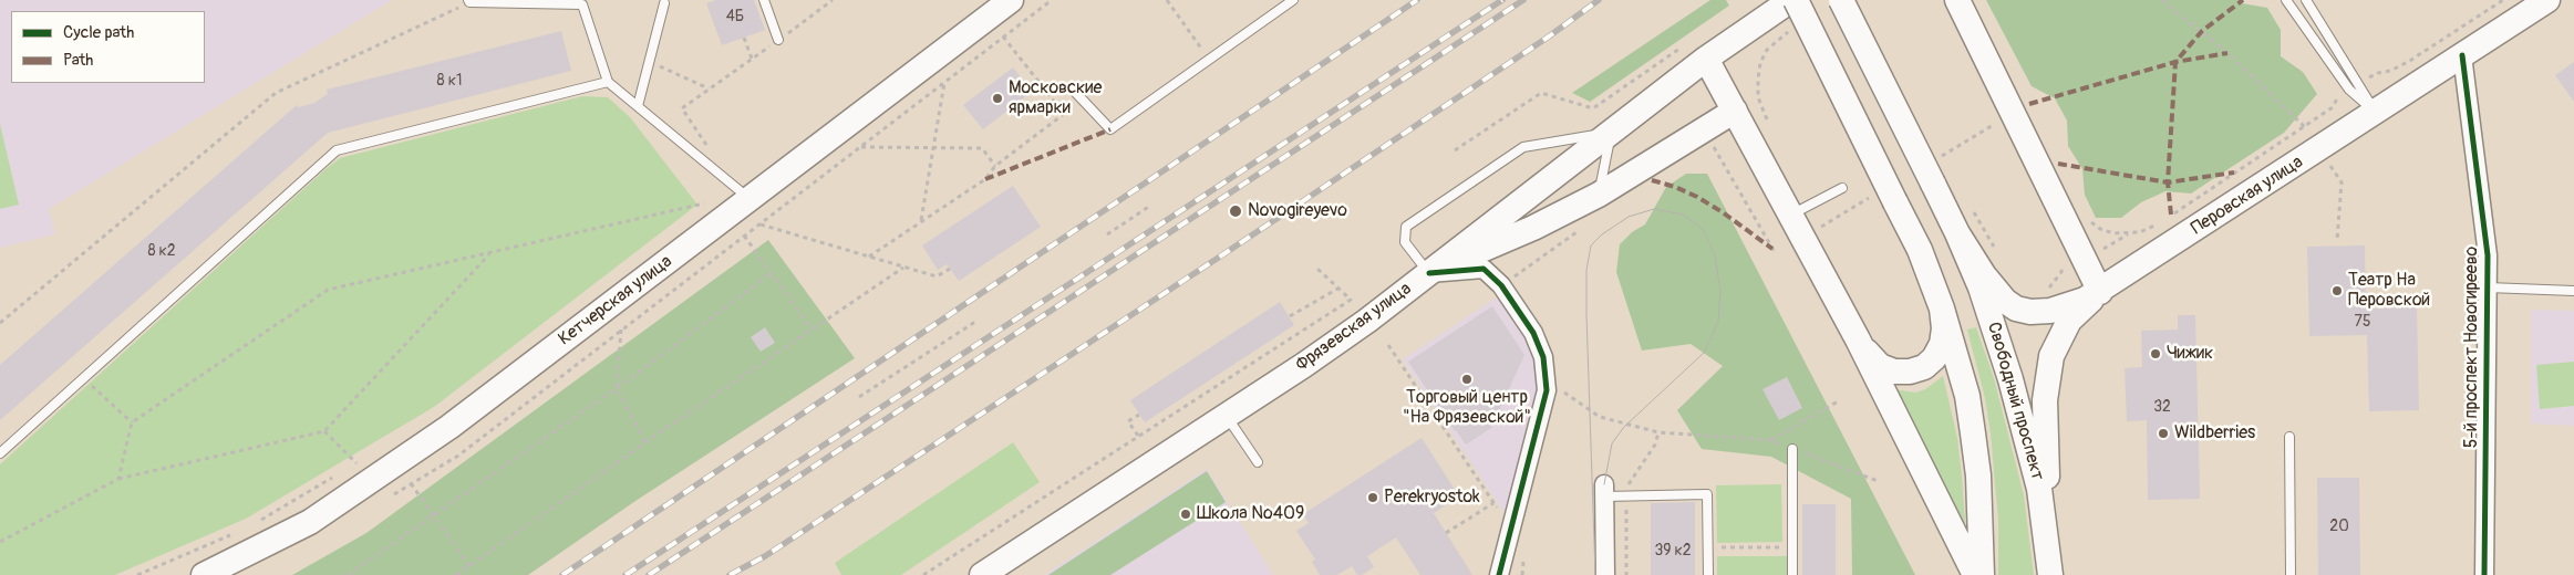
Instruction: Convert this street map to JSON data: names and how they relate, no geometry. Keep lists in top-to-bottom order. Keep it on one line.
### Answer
{"streets":{"main road":["Перовская улица","Кетчерская улица","Фрязевская улица","Свободный проспект"],"street":["5-й проспект Новогиреево"]},"crossings":[["Перовская улица","5-й проспект Новогиреево"],["Перовская улица","Свободный проспект"]],"places":["Московские ярмарки","Novogireyevo","Театр На Перовской","Чижик","Торговый центр \"На Фрязевской\"","Wildberries","Perekryostok","Школа №409"],"house_numbers":["4Б","8 к1","8 к2","75","32","20","39 к2"],"legend":["Cycle path","Path"]}
